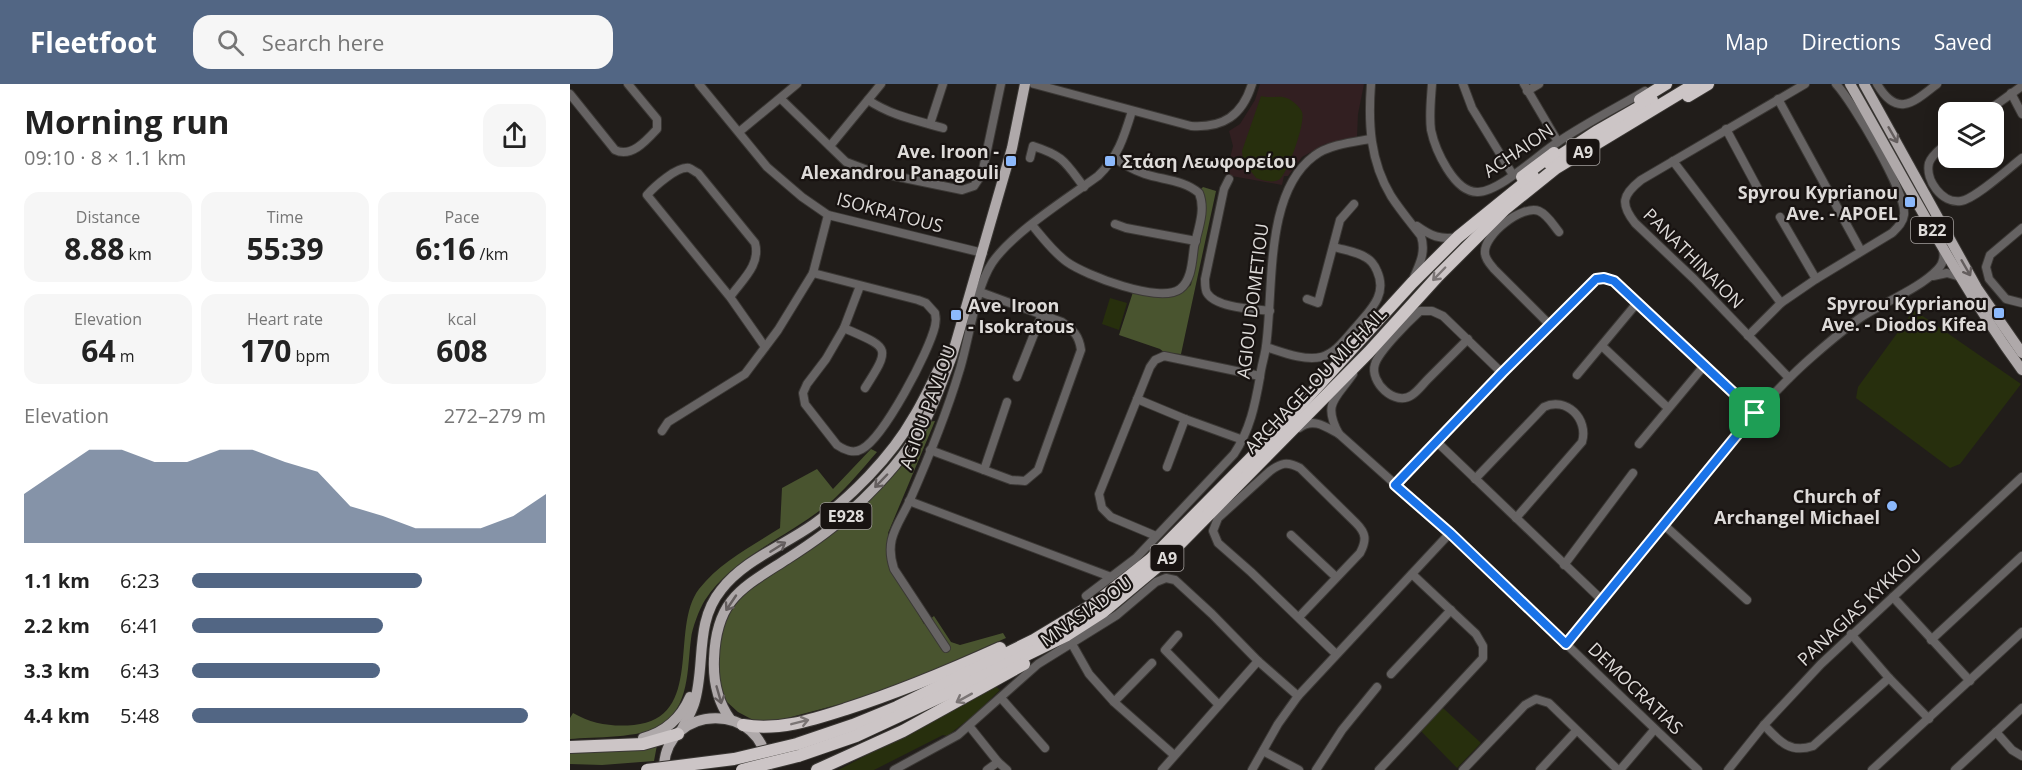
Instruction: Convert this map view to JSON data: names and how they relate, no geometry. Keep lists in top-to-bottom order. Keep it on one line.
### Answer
{"streets":{"highway":["A9","ARCHAGELOU MICHAIL"],"main road":["B22","E928"],"street":["ACHAION","ISOKRATOUS","PANATHINAION","AGIOU DOMETIOU","AGIOU PAVLOU","PANAGIAS KYKKOU","MNASIADOU","DEMOCRATIAS"]},"crossings":[["A9","ARCHAGELOU MICHAIL"],["ISOKRATOUS","E928"],["ARCHAGELOU MICHAIL","MNASIADOU"],["ARCHAGELOU MICHAIL","DEMOCRATIAS"]],"places":{"transit":["Ave. Iroon - Alexandrou Panagouli","Στάση Λεωφορείου","Spyrou Kyprianou Ave. - APOEL","Spyrou Kyprianou Ave. - Diodos Kifea","Ave. Iroon - Isokratous"],"other":["Church of Archangel Michael"]},"page":{"header":"Fleetfoot","search":"Search here","nav":["Map","Directions","Saved"],"heading":["Morning run","09:10 · 8 × 1.1 km"],"stats":[["Distance","8.88 km"],["Time","55:39"],["Pace","6:16 /km"],["Elevation","64 m"],["Heart rate","170 bpm"],["kcal","608"]],"chart":["Elevation","272–279 m"],"list":[{"name":"1.1 km","note":"6:23"},{"name":"2.2 km","note":"6:41"},{"name":"3.3 km","note":"6:43"},{"name":"4.4 km","note":"5:48"}]}}
